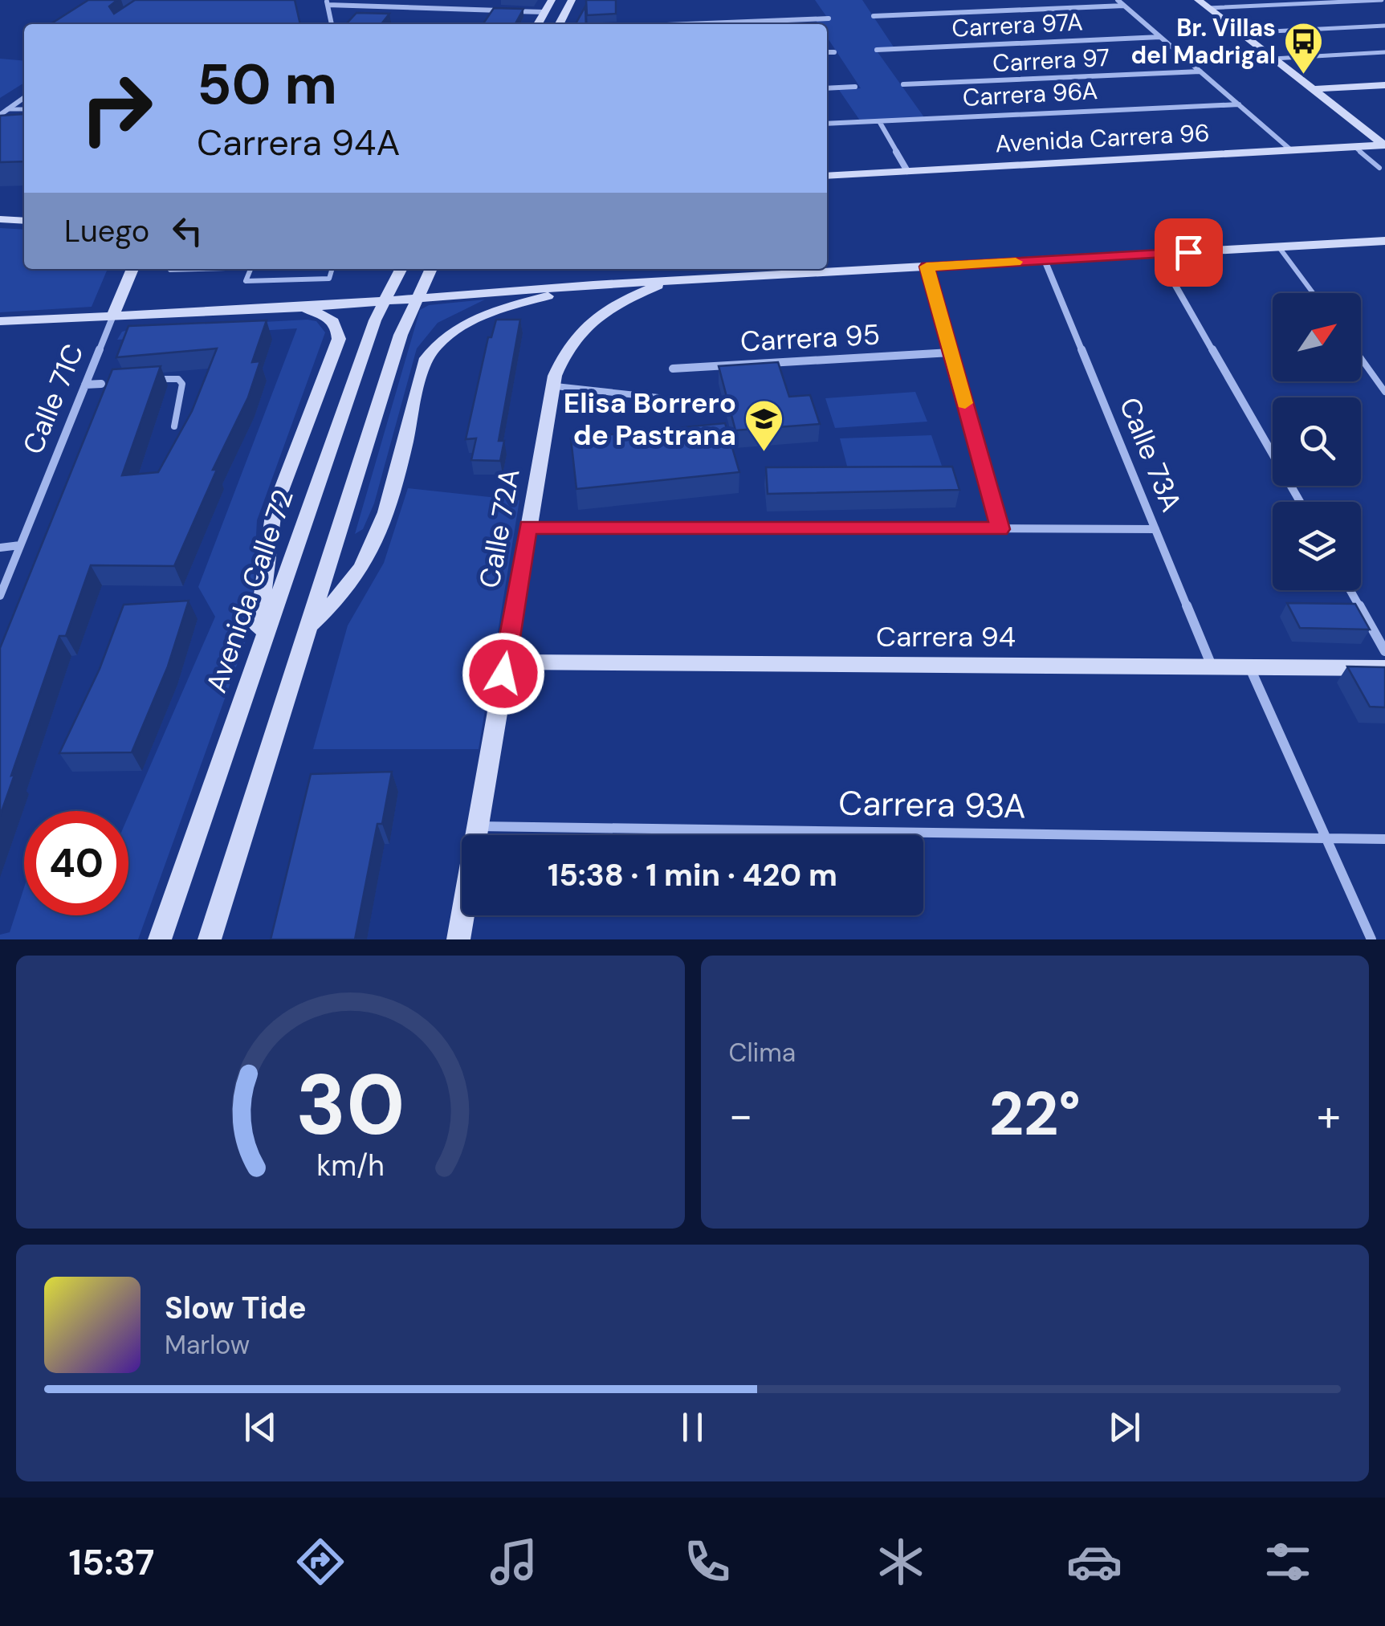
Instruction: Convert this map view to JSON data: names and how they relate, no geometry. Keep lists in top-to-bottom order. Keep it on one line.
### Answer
{"streets":{"main road":["Avenida Carrera 96","Calle 71C","Calle 72A","Avenida Calle 72","Carrera 94"],"street":["Carrera 97A","Carrera 97","Carrera 96A","Carrera 95","Calle 73A","Carrera 93A"]},"crossings":[["Calle 73A","Carrera 94"],["Calle 72A","Carrera 94"],["Calle 72A","Carrera 93A"]],"places":{"bus stop":["Br. Villas del Madrigal"],"school or university":["Elisa Borrero de Pastrana"]},"north":"top right","page":{"turn":["50 m","Carrera 94A"],"then":"Luego","limit":"40","trip":"15:38 · 1 min · 420 m","tile":"Clima","heat":["−","22°","+"],"song":["Slow Tide","Marlow"],"tabs":"15:37","gauge":["30","km/h"]}}
